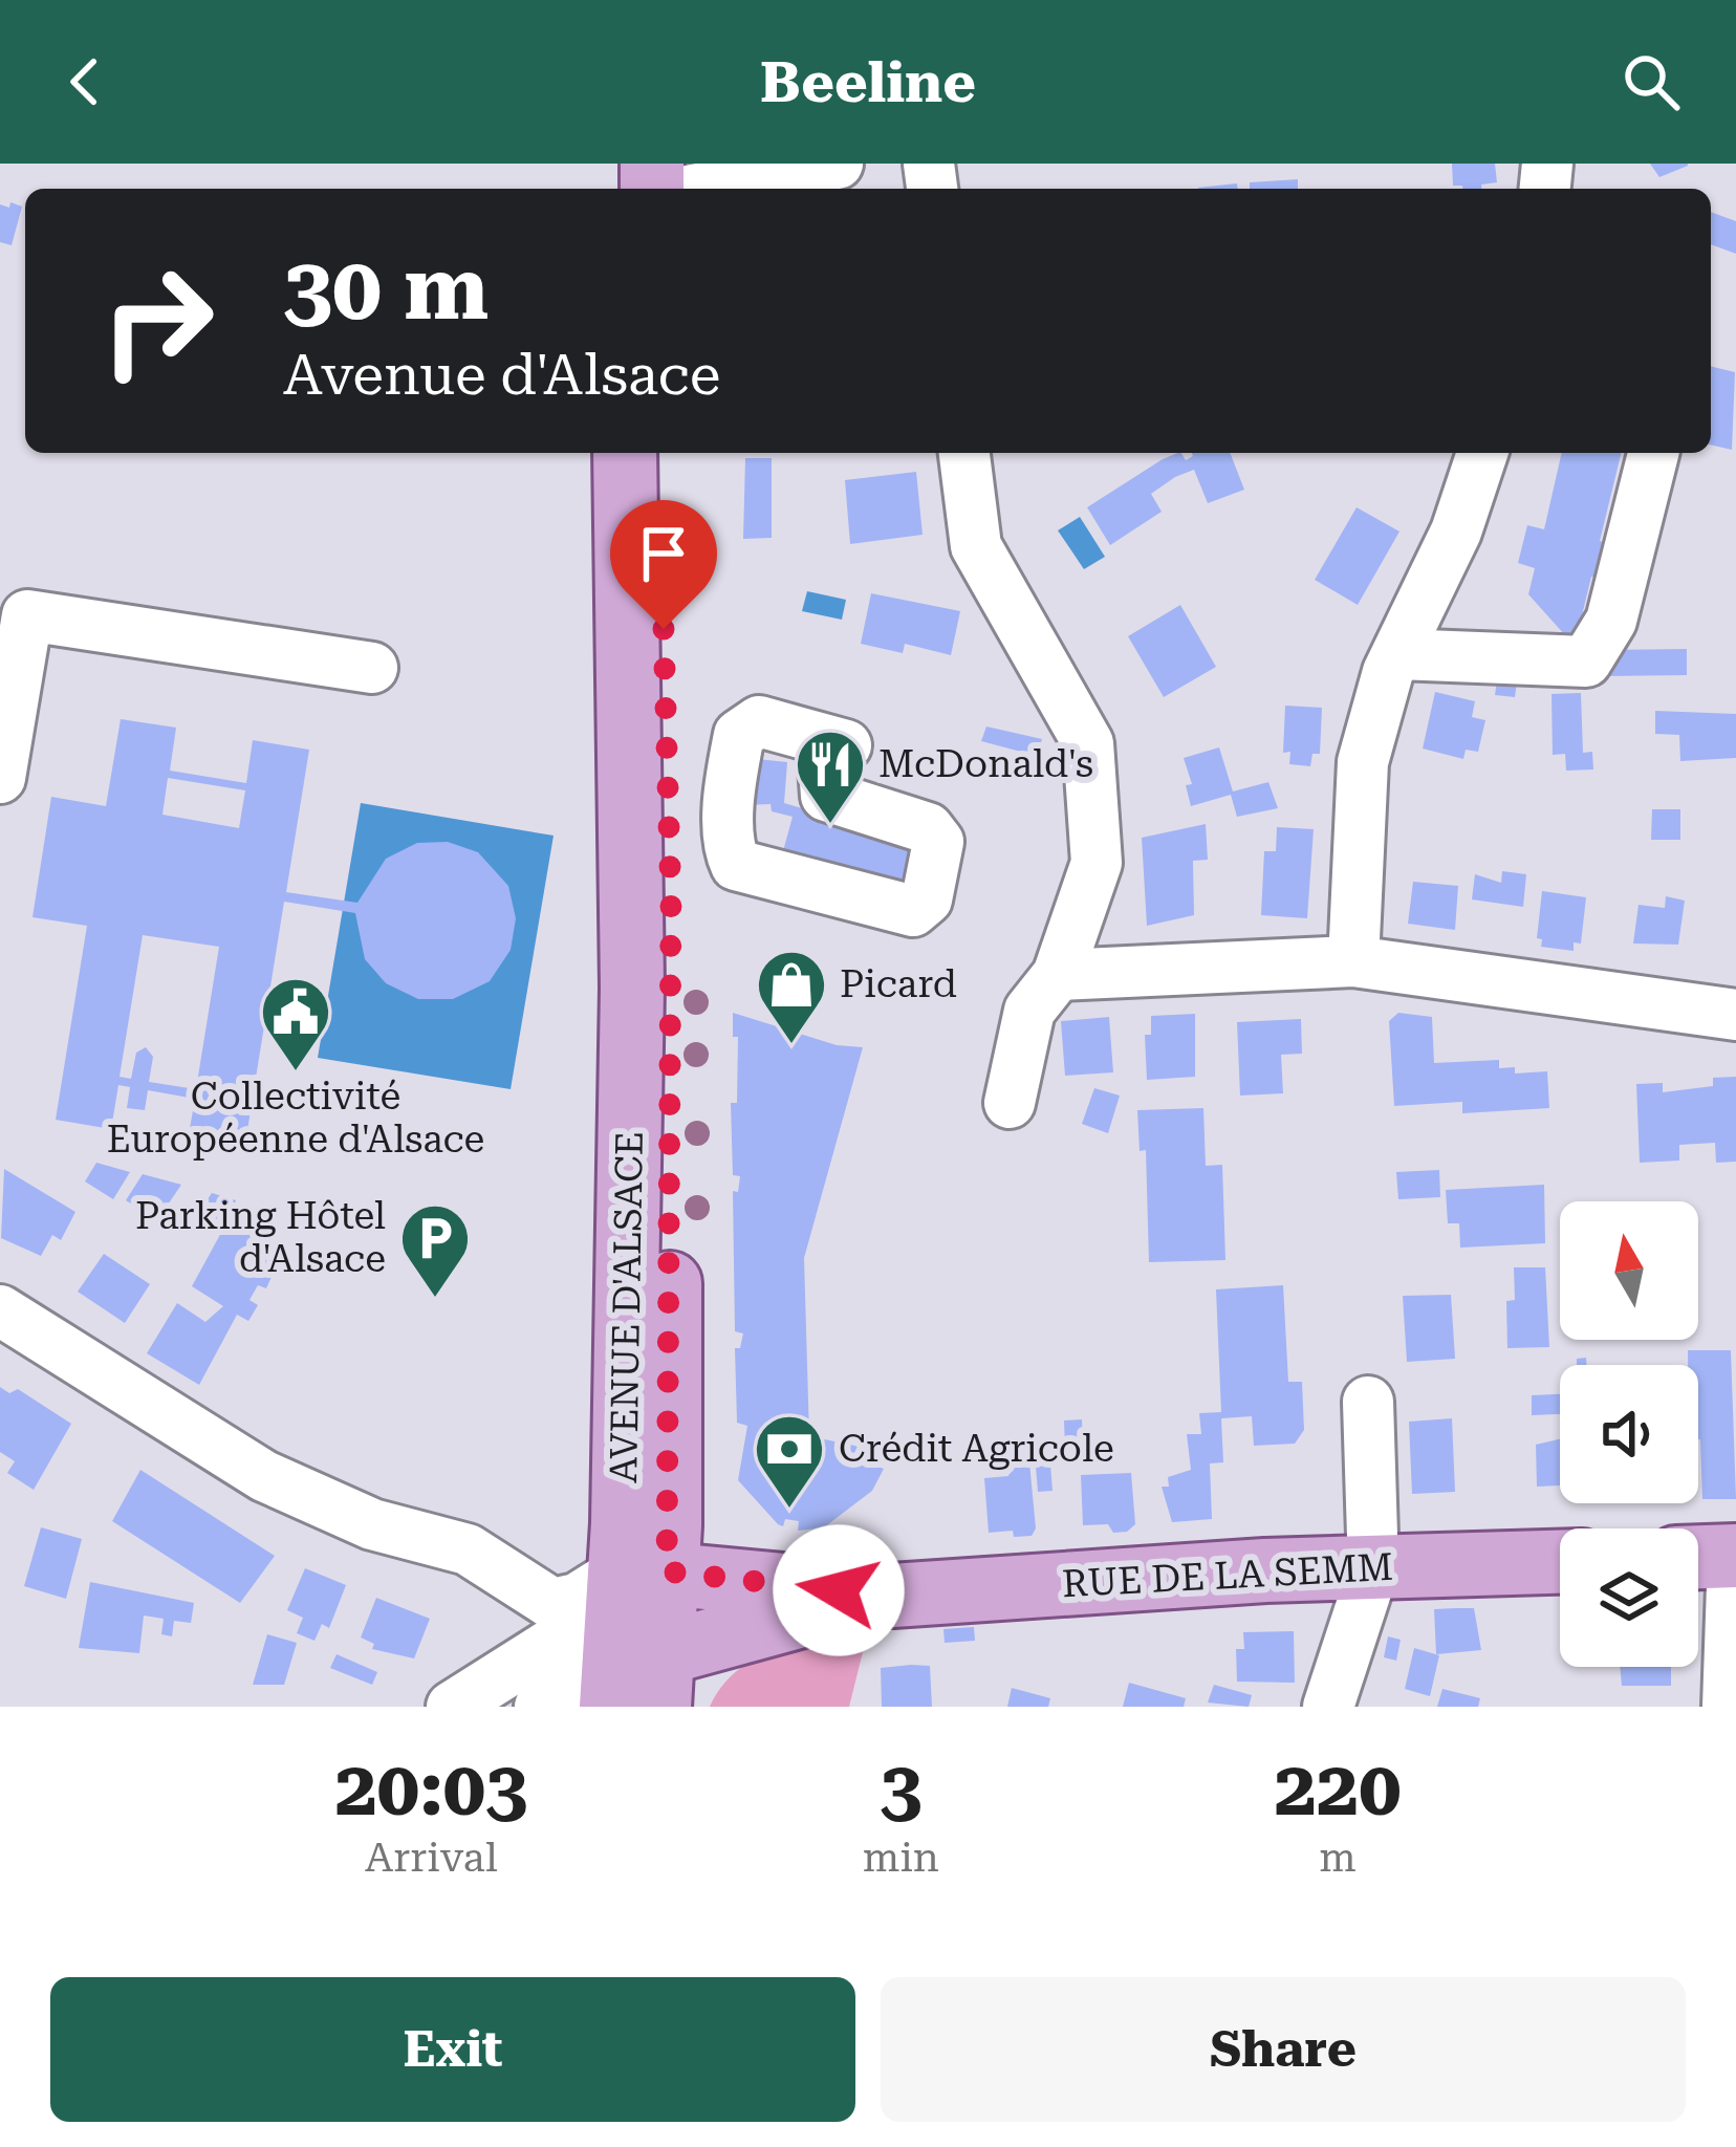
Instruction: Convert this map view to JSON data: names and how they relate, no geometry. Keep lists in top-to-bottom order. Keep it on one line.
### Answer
{"streets":{"main road":["AVENUE D'ALSACE","RUE DE LA SEMM"]},"crossings":[["AVENUE D'ALSACE","RUE DE LA SEMM"]],"places":{"restaurant":["McDonald's"],"shop":["Picard"],"public building":["Collectivité Européenne d'Alsace"],"parking":["Parking Hôtel d'Alsace"],"bank":["Crédit Agricole"]},"north":"top","page":{"header":"Beeline","turn":["30 m","Avenue d'Alsace"],"eta":["20:03","Arrival","3","min","220","m"],"buttons":["Exit","Share"]}}
